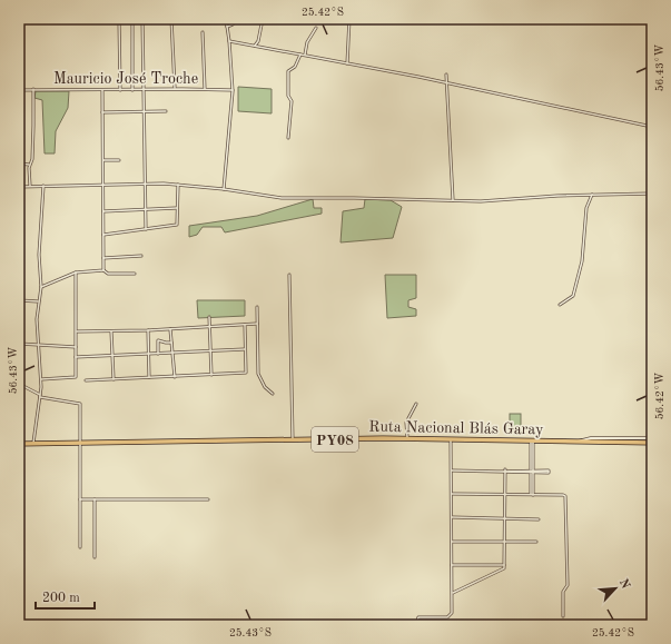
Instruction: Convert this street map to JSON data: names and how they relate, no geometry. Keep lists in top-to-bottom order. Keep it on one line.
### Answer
{"streets":{"highway":["Ruta Nacional Blás Garay","PY08"],"street":["Mauricio José Troche"]},"scale_bar":"200 m","north":"top right","coordinates":["25.42°S","56.43°W","56.42°W","25.43°S"]}
